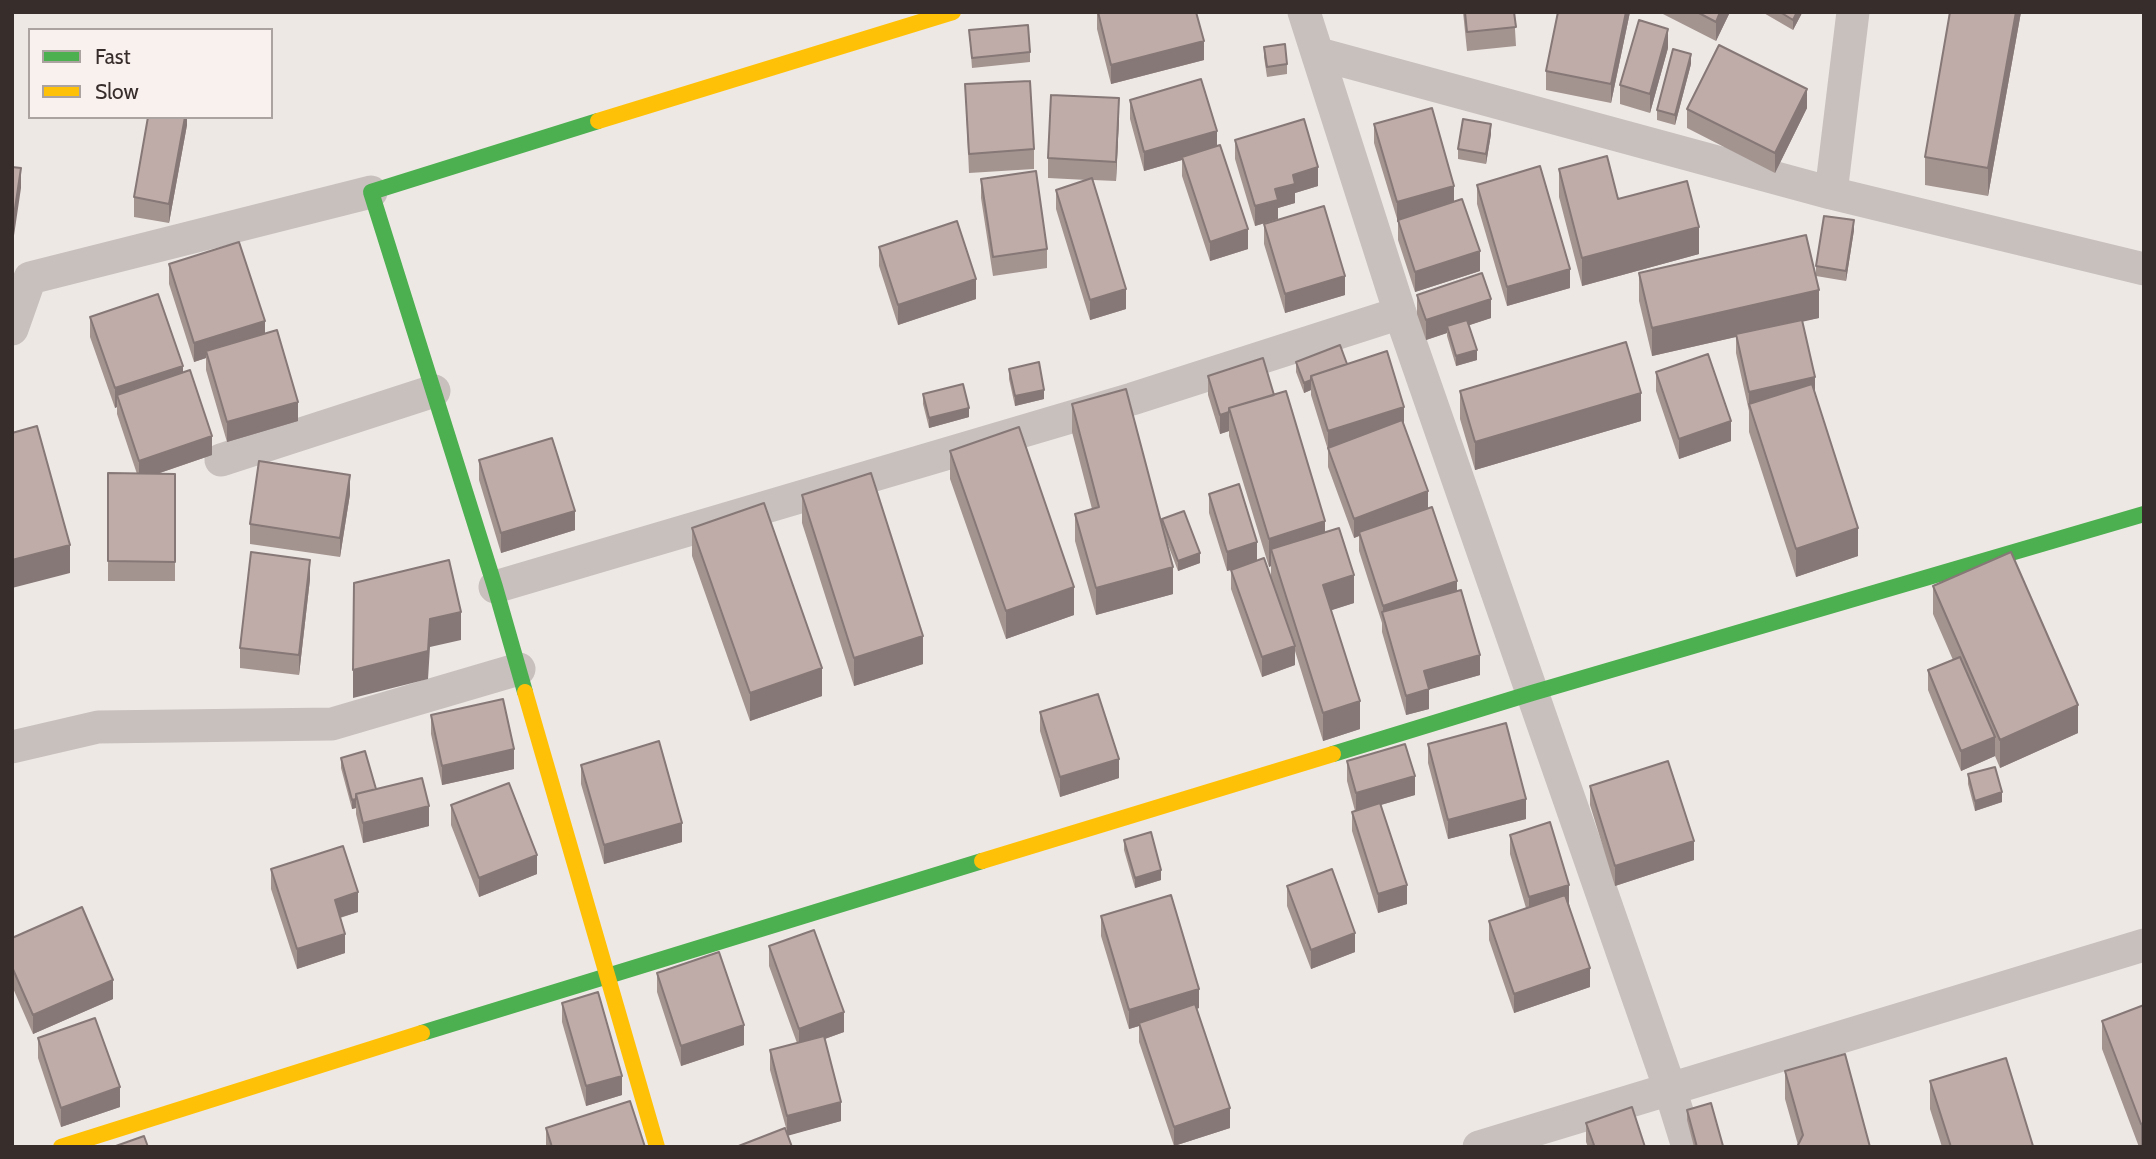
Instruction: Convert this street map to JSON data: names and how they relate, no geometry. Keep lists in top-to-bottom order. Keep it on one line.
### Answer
{"legend":["Fast","Slow"]}
